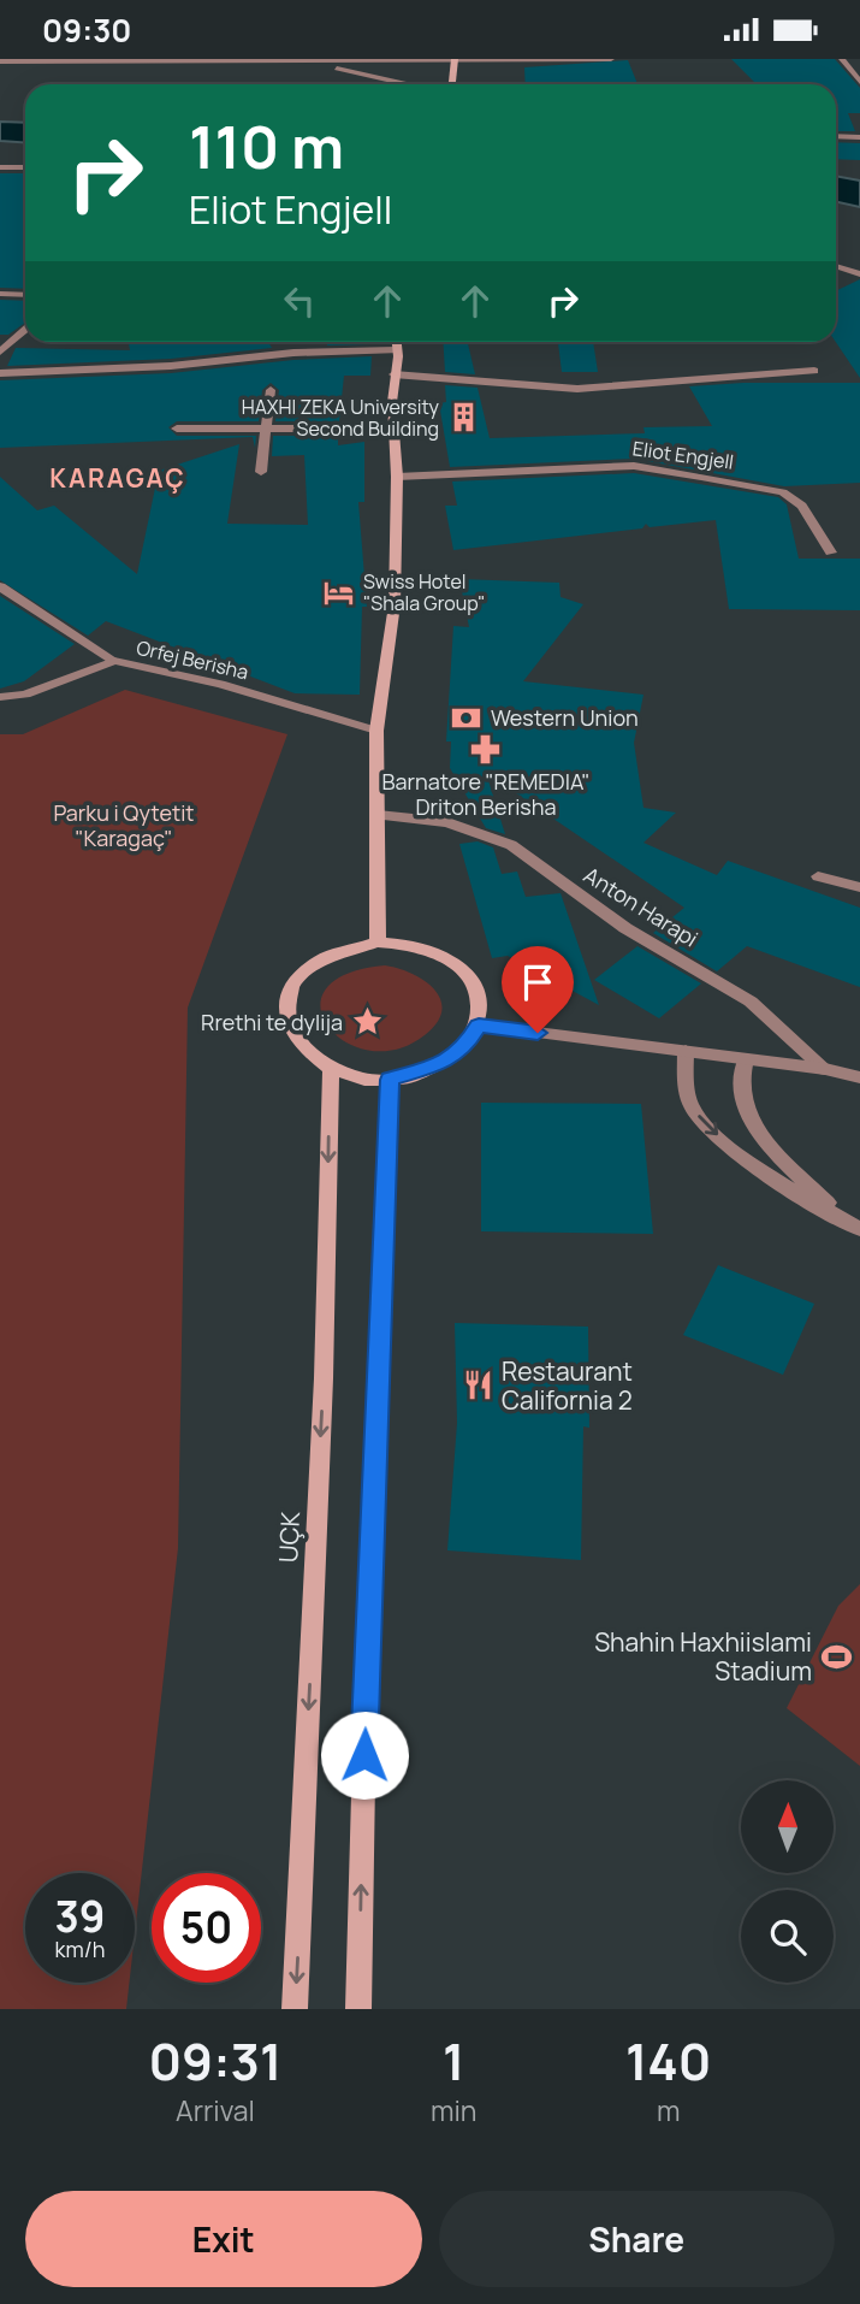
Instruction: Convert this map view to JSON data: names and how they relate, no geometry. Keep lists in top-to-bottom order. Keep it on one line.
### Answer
{"streets":{"main road":["UÇK"],"street":["Eliot Engjell","Orfej Berisha","Anton Harapi"]},"districts":["KARAGAÇ"],"parks":["Parku i Qytetit \"Karagaç\""],"places":{"building":["HAXHI ZEKA University Second Building"],"hotel":["Swiss Hotel \"Shala Group\""],"bank":["Western Union"],"pharmacy":["Barnatore \"REMEDIA\" Driton Berisha"],"place":["Rrethi te dylija"],"restaurant":["Restaurant California 2"],"sports":["Shahin Haxhiislami Stadium"]},"north":"top","page":{"status":"09:30","turn":["110 m","Eliot Engjell"],"speed":"39 km/h","limit":"50","eta":["09:31","Arrival","1","min","140","m"],"buttons":["Exit","Share"]}}
